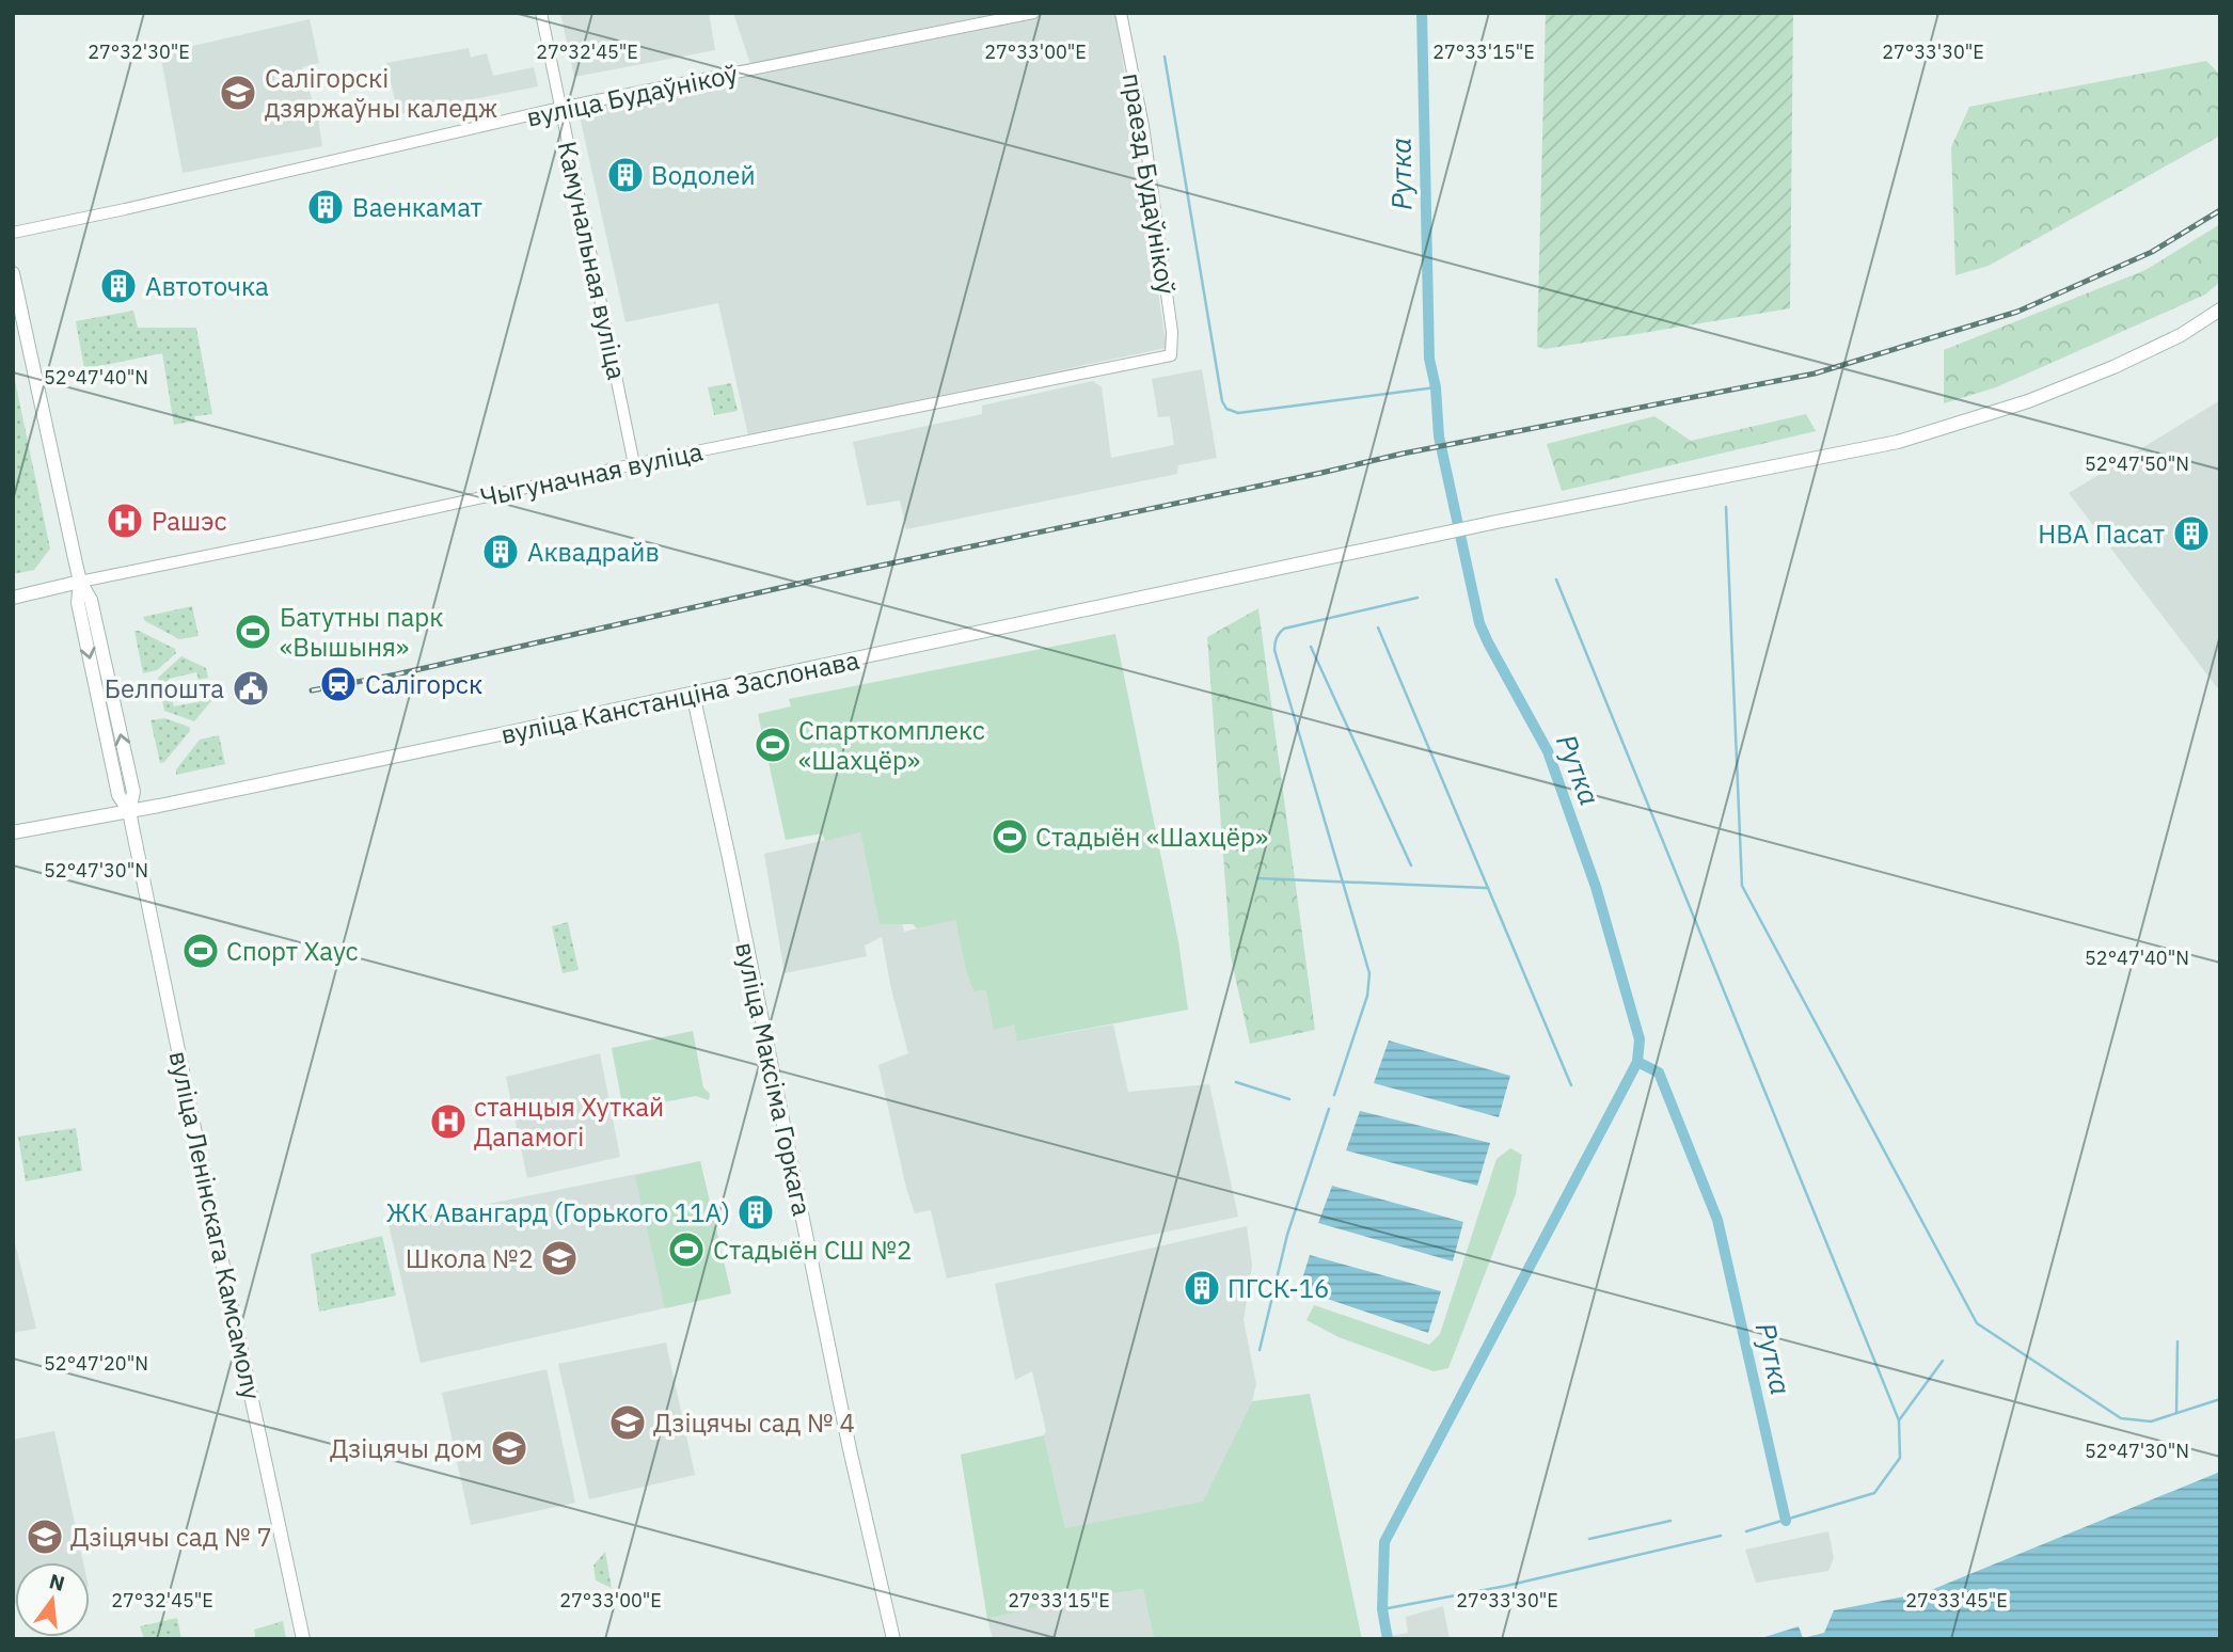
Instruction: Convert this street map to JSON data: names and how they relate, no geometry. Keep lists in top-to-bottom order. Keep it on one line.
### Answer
{"streets":{"main road":["Чыгуначная вуліца","вуліца Канстанціна Заслонава","вуліца Максіма Горкага","вуліца Ленінскага Камсамолу"],"street":["вуліца Будаўнікоў","праезд Будаўнікоў","Камунальная вуліца"]},"crossings":[["вуліца Будаўнікоў","Камунальная вуліца"],["праезд Будаўнікоў","Чыгуначная вуліца"],["Камунальная вуліца","Чыгуначная вуліца"],["Чыгуначная вуліца","вуліца Ленінскага Камсамолу"],["вуліца Канстанціна Заслонава","вуліца Максіма Горкага"],["вуліца Канстанціна Заслонава","вуліца Ленінскага Камсамолу"]],"water":["Рутка"],"places":{"school or university":["Салігорскі дзяржаўны каледж","Школа №2","Дзіцячы сад № 4","Дзіцячы дом","Дзіцячы сад № 7"],"building":["Водолей","Ваенкамат","Автоточка","НВА Пасат","Аквадрайв","ЖК Авангард (Горького 11А)","ПГСК-16"],"hospital":["Рашэс","станцыя Хуткай Дапамогі"],"sports":["Батутны парк «Вышыня»","Спарткомплекс «Шахцёр»","Стадыён «Шахцёр»","Спорт Хаус","Стадыён СШ №2"],"station":["Салігорск"],"public building":["Белпошта"]},"north":"top","coordinates":["27°32'30\"E","27°32'45\"E","27°33'00\"E","27°33'15\"E","27°33'30\"E","52°47'40\"N","52°47'50\"N","52°47'30\"N","52°47'20\"N","27°33'45\"E"]}
